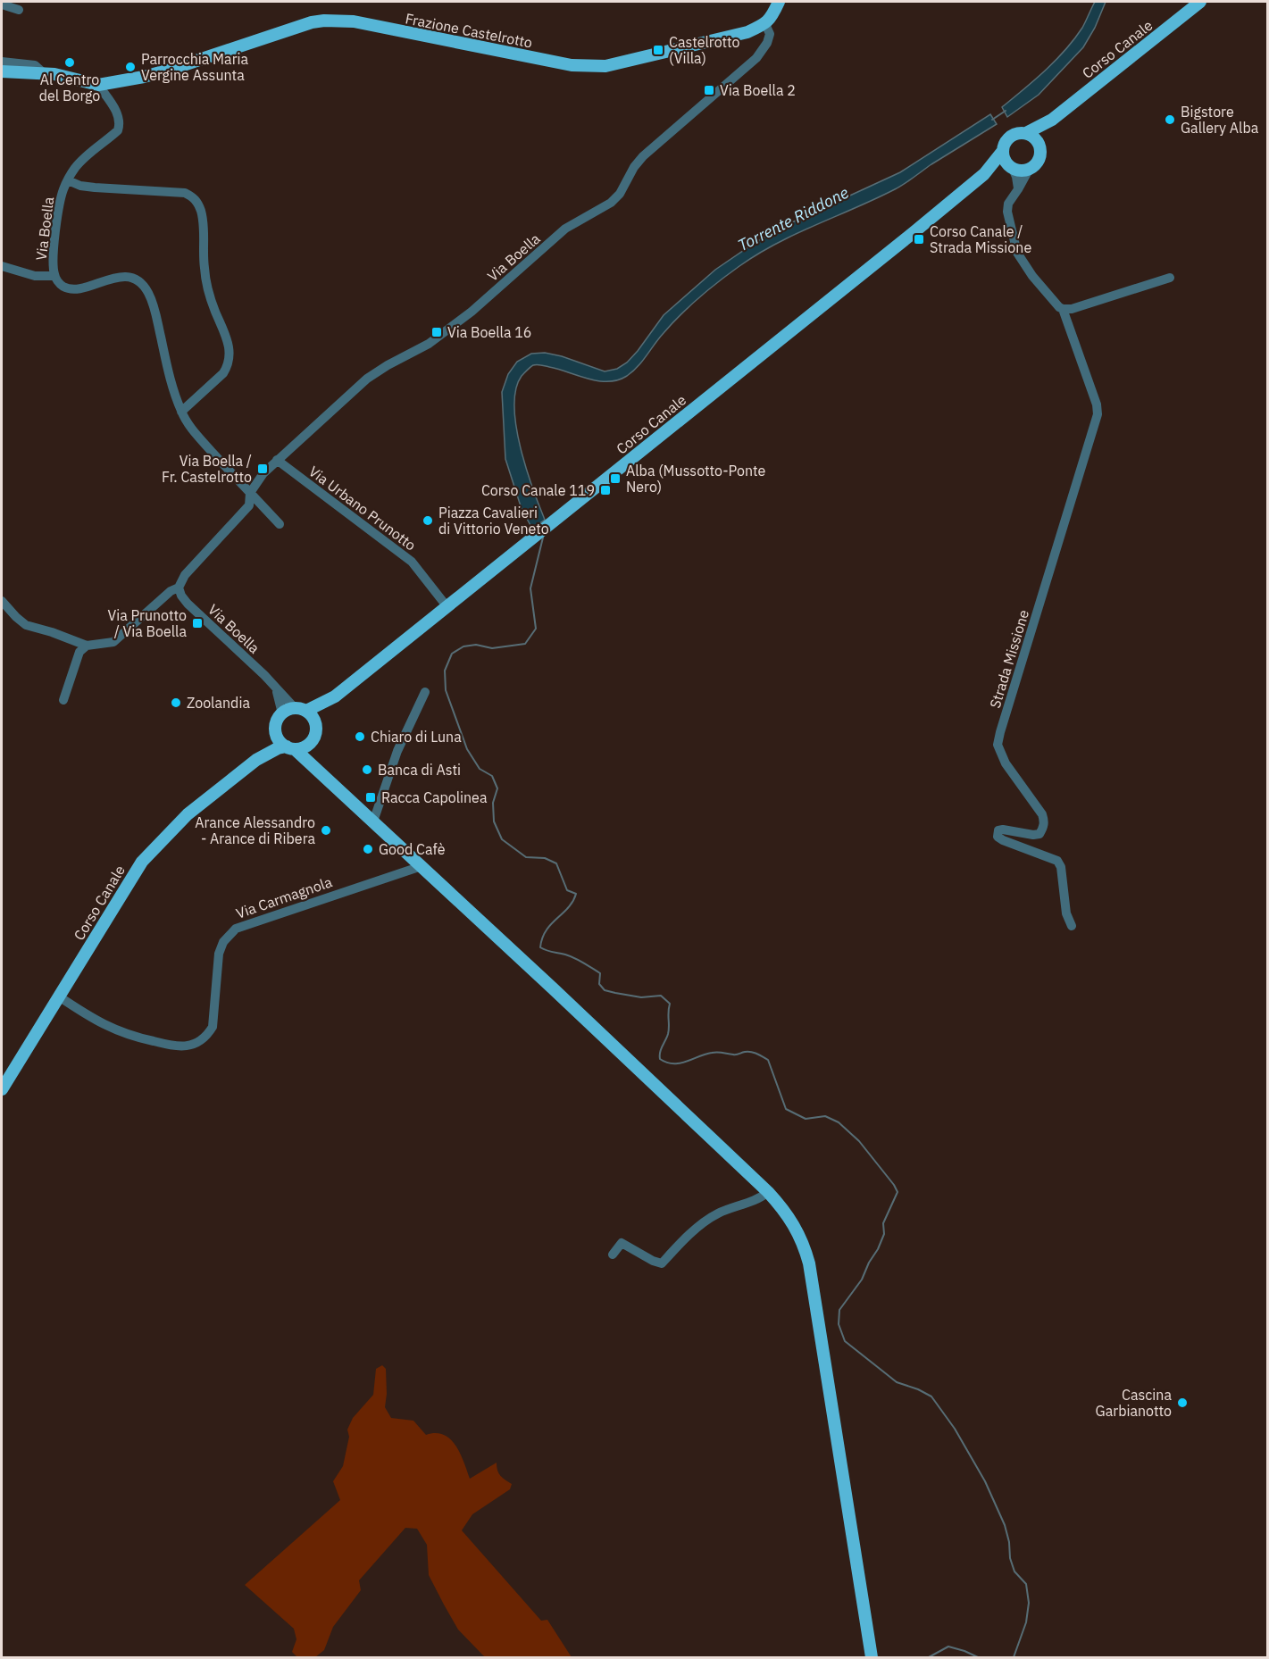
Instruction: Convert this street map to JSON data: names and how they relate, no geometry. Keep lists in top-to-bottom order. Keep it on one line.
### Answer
{"streets":{"main road":["Frazione Castelrotto","Corso Canale"],"street":["Via Boella","Via Urbano Prunotto","Strada Missione","Via Carmagnola"]},"crossings":[["Frazione Castelrotto","Via Boella"],["Corso Canale","Via Boella"],["Corso Canale","Via Urbano Prunotto"],["Corso Canale","Strada Missione"],["Corso Canale","Via Carmagnola"],["Via Boella","Via Urbano Prunotto"]],"water":["Torrente Riddone"],"places":{"transit":["Castelrotto (Villa)","Via Boella 2","Corso Canale / Strada Missione","Via Boella 16","Via Boella / Fr. Castelrotto","Alba (Mussotto-Ponte Nero)","Corso Canale 119","Via Prunotto / Via Boella","Racca Capolinea"],"other":["Al Centro del Borgo","Parrocchia Maria Vergine Assunta","Bigstore Gallery Alba","Piazza Cavalieri di Vittorio Veneto","Zoolandia","Chiaro di Luna","Banca di Asti","Arance Alessandro - Arance di Ribera","Good Cafè","Cascina Garbianotto"]}}
